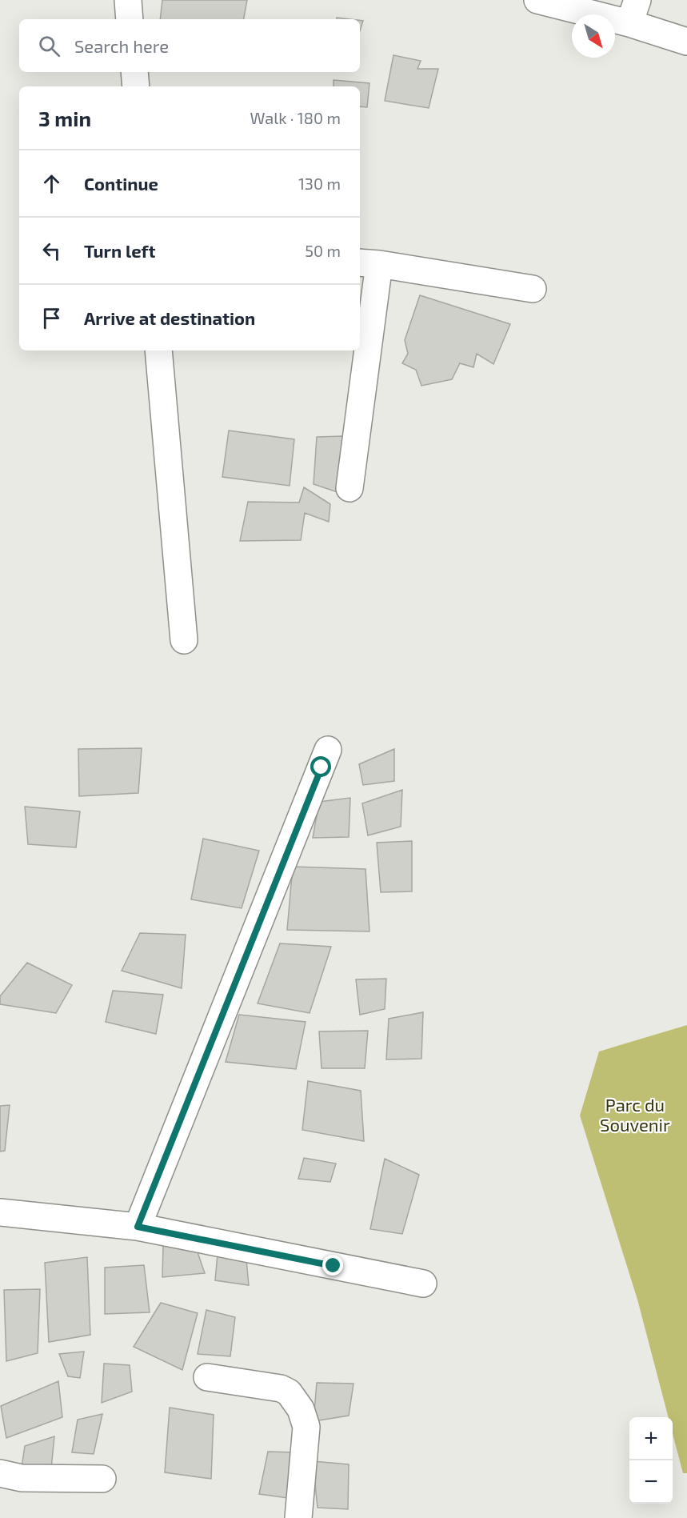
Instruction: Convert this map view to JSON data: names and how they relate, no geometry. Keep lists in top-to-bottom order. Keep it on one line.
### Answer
{"parks":["Parc du Souvenir"],"north":"bottom right","page":{"search":"Search here","heading":["3 min","Walk · 180 m"],"list":[["Continue","130 m"],["Turn left","50 m"],"Arrive at destination"],"map_buttons":["+","−"]}}
